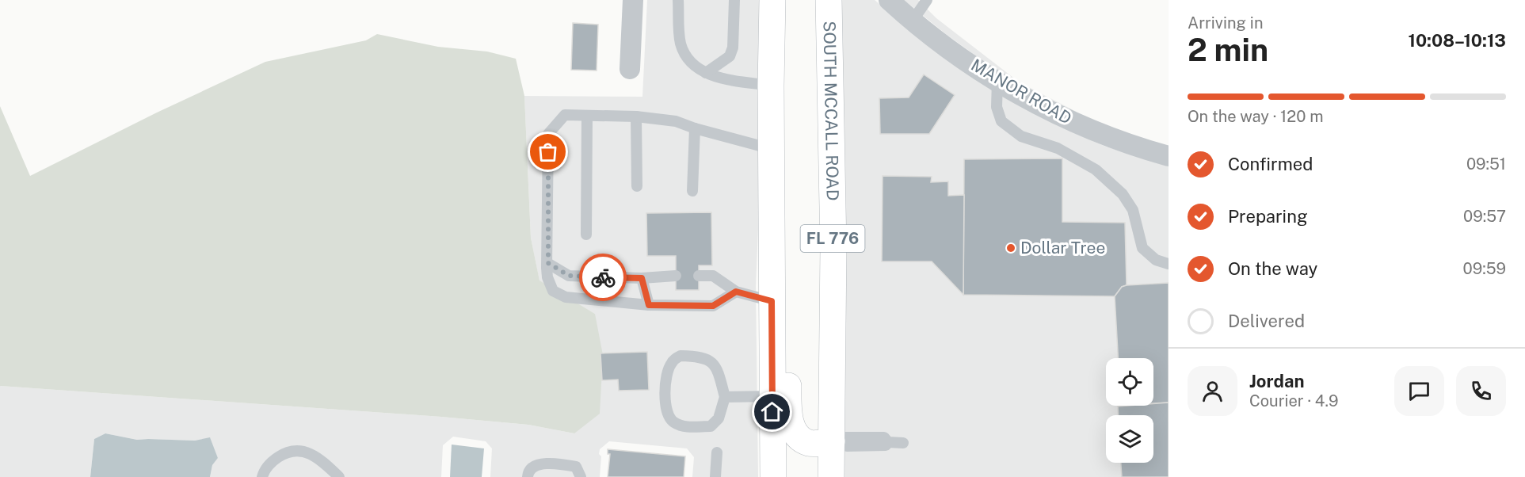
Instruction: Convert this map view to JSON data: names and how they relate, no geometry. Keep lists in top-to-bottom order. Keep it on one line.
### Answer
{"streets":{"main road":["SOUTH MCCALL ROAD","FL 776"],"street":["MANOR ROAD"]},"places":["Dollar Tree"],"page":{"heading":["2 min","Arriving in","10:08–10:13"],"panel":["Jordan","Courier · 4.9"],"bar":"On the way · 120 m","list":[["Confirmed","09:51"],["Preparing","09:57"],["On the way","09:59"],"Delivered"]}}
